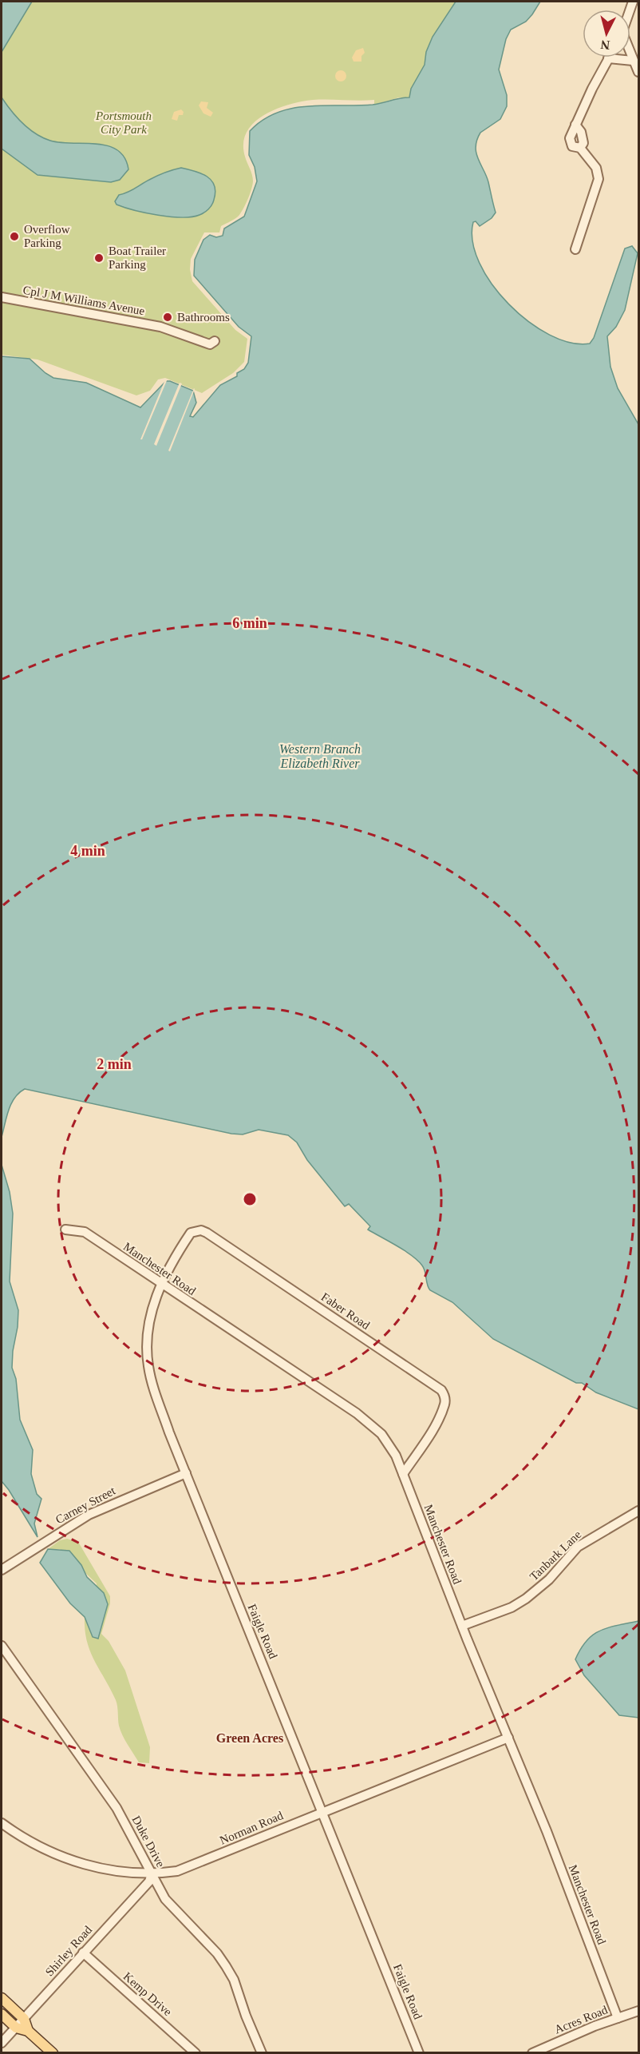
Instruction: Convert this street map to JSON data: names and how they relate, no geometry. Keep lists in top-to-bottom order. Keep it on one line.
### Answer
{"streets":{"street":["Cpl J M Williams Avenue","Manchester Road","Faber Road","Carney Street","Tanbark Lane","Faigle Road","Norman Road","Duke Drive","Shirley Road","Kemp Drive","Acres Road"]},"crossings":[["Manchester Road","Faber Road"],["Manchester Road","Tanbark Lane"],["Manchester Road","Faigle Road"],["Manchester Road","Norman Road"],["Manchester Road","Acres Road"],["Faber Road","Faigle Road"],["Carney Street","Faigle Road"],["Faigle Road","Norman Road"],["Norman Road","Duke Drive"],["Norman Road","Shirley Road"],["Duke Drive","Shirley Road"],["Shirley Road","Kemp Drive"]],"districts":["Green Acres"],"water":["Western Branch Elizabeth River"],"parks":["Portsmouth City Park"],"places":["Overflow Parking","Boat Trailer Parking","Bathrooms"],"north":"bottom","rings":["6 min","4 min","2 min"]}
